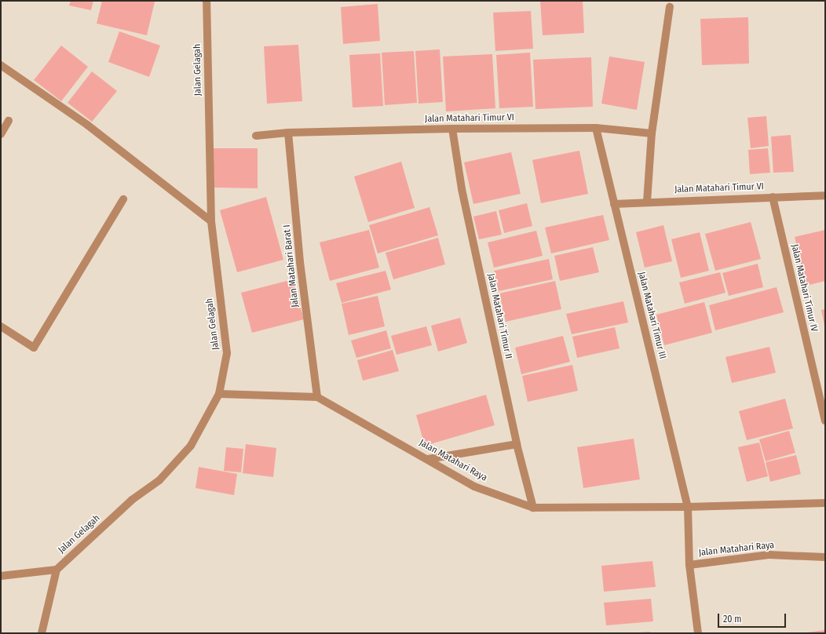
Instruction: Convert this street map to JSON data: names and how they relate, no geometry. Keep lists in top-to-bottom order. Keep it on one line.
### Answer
{"streets":{"street":["Jalan Gelagah","Jalan Matahari Timur VI","Jalan Matahari Barat I","Jalan Matahari Timur IV","Jalan Matahari Timur III","Jalan Matahari Timur II","Jalan Matahari Raya"]},"crossings":[["Jalan Gelagah","Jalan Matahari Raya"],["Jalan Matahari Timur VI","Jalan Matahari Barat I"],["Jalan Matahari Timur VI","Jalan Matahari Timur IV"],["Jalan Matahari Timur VI","Jalan Matahari Timur III"],["Jalan Matahari Timur VI","Jalan Matahari Timur II"],["Jalan Matahari Barat I","Jalan Matahari Raya"],["Jalan Matahari Timur III","Jalan Matahari Raya"],["Jalan Matahari Timur II","Jalan Matahari Raya"]],"scale_bar":"20 m"}
